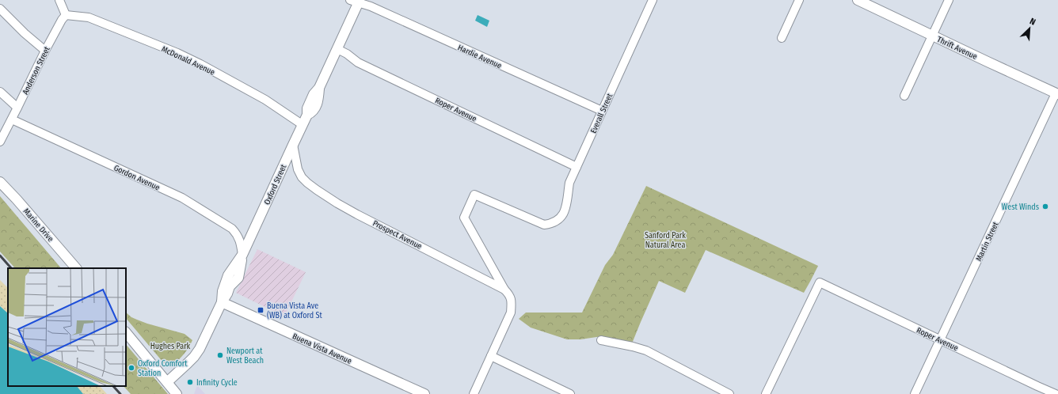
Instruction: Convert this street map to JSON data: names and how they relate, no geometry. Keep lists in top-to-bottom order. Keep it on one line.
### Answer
{"streets":{"street":["Thrift Avenue","Hardie Avenue","McDonald Avenue","Anderson Street","Roper Avenue","Everall Street","Gordon Avenue","Oxford Street","Marine Drive","Prospect Avenue","Martin Street","Buena Vista Avenue"]},"crossings":[["Thrift Avenue","Martin Street"],["Hardie Avenue","Everall Street"],["Hardie Avenue","Oxford Street"],["McDonald Avenue","Anderson Street"],["McDonald Avenue","Oxford Street"],["Anderson Street","Gordon Avenue"],["Roper Avenue","Everall Street"],["Roper Avenue","Oxford Street"],["Roper Avenue","Martin Street"],["Everall Street","Prospect Avenue"],["Gordon Avenue","Oxford Street"],["Oxford Street","Prospect Avenue"],["Oxford Street","Buena Vista Avenue"]],"parks":["Sanford Park Natural Area","Hughes Park"],"places":{"other":["West Winds","Newport at West Beach","Oxford Comfort Station","Infinity Cycle"],"transit":["Buena Vista Ave (WB) at Oxford St"]},"north":"top right"}
